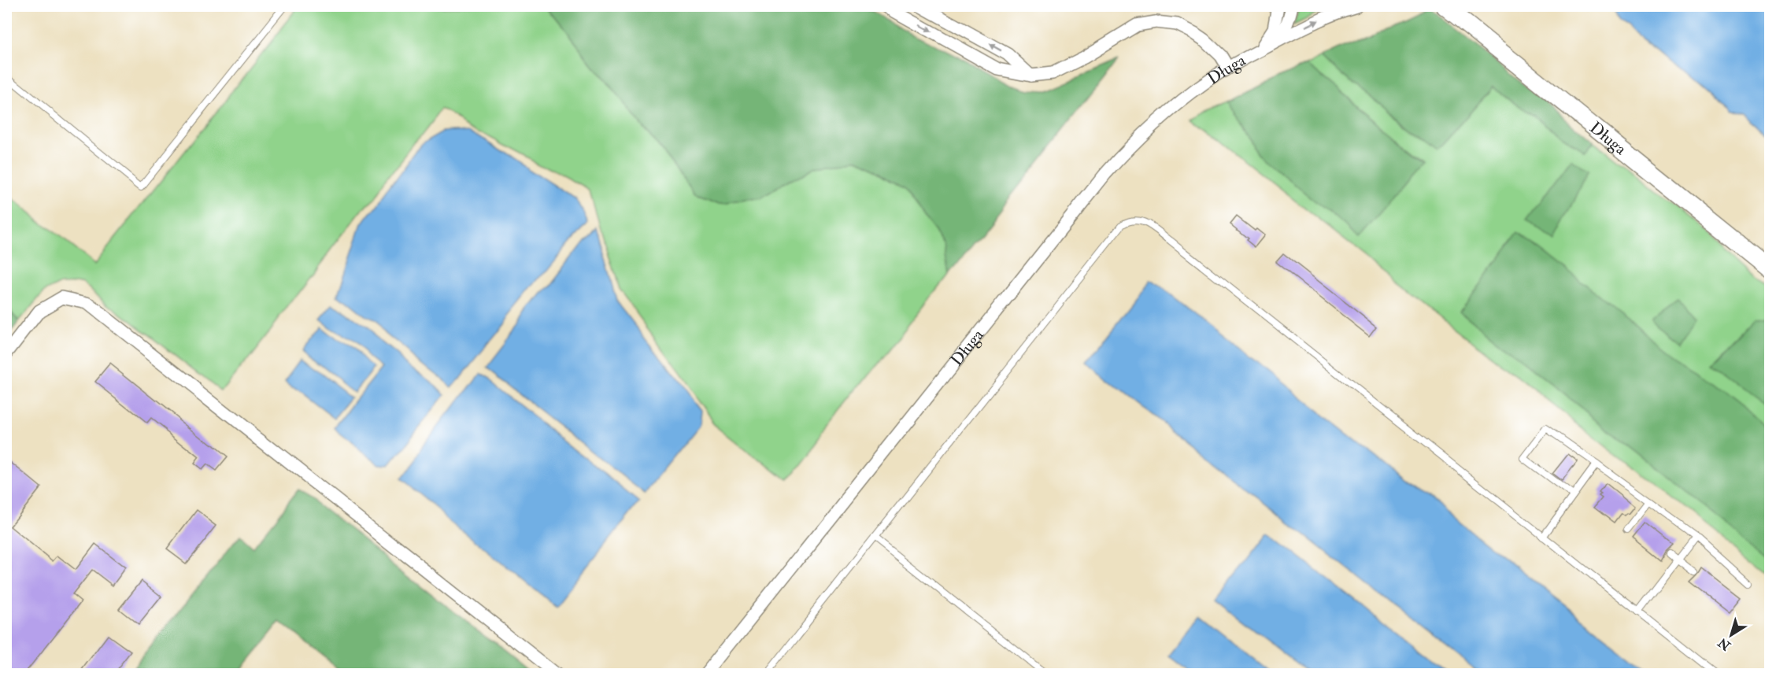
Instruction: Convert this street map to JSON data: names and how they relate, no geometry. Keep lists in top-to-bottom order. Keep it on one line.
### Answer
{"streets":{"main road":["Długa"]},"north":"bottom left"}
